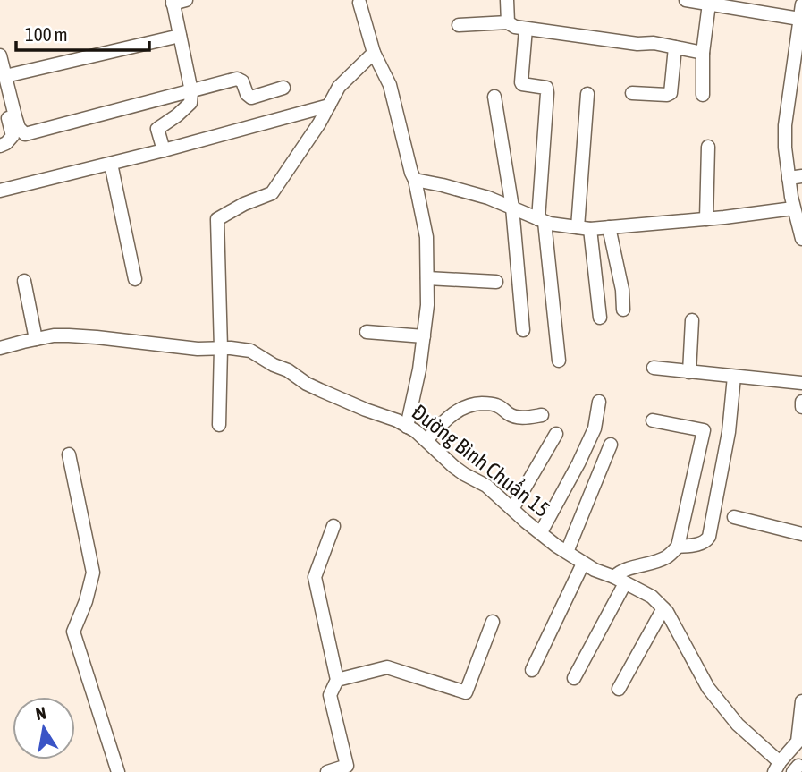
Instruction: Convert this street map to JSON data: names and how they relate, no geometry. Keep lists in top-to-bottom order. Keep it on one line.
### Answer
{"streets":{"street":["Đường Bình Chuẩn 15"]},"scale_bar":"100 m","north":"top"}
